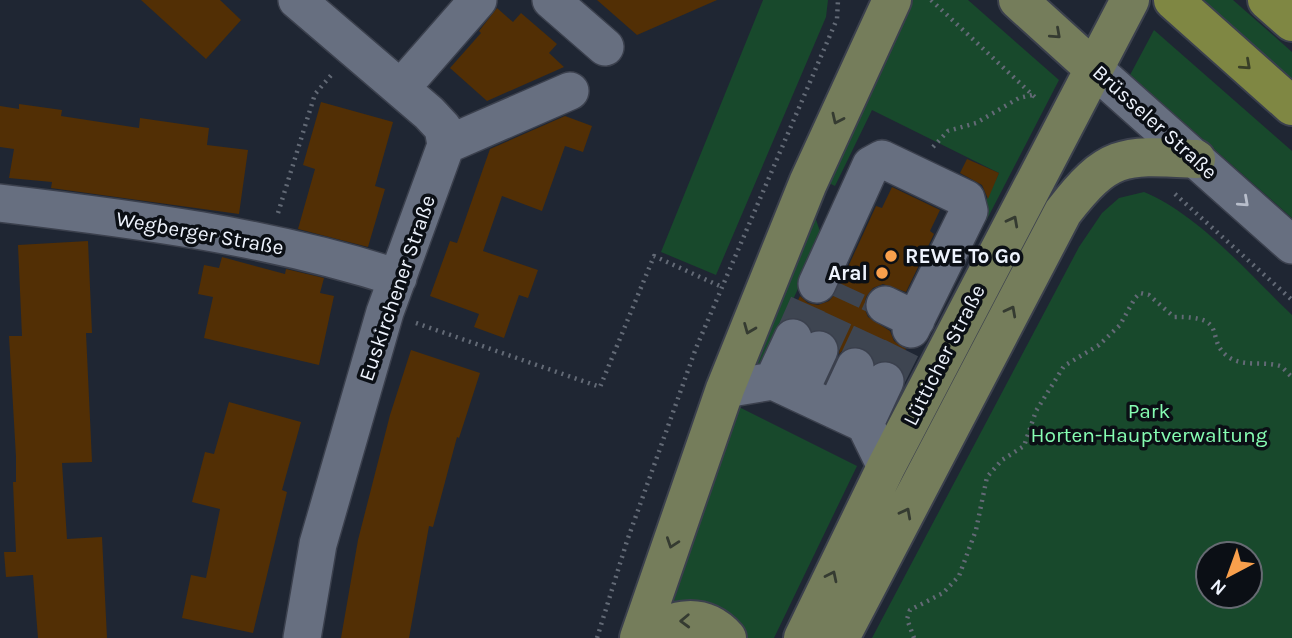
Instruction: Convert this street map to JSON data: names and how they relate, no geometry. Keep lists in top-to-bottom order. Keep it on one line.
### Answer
{"streets":{"main road":["Brüsseler Straße","Lütticher Straße"],"street":["Wegberger Straße","Euskirchener Straße"]},"crossings":[["Brüsseler Straße","Lütticher Straße"],["Wegberger Straße","Euskirchener Straße"]],"one_way":["Brüsseler Straße"],"parks":["Park Horten-Hauptverwaltung"],"places":["REWE To Go","Aral"],"north":"bottom left"}
